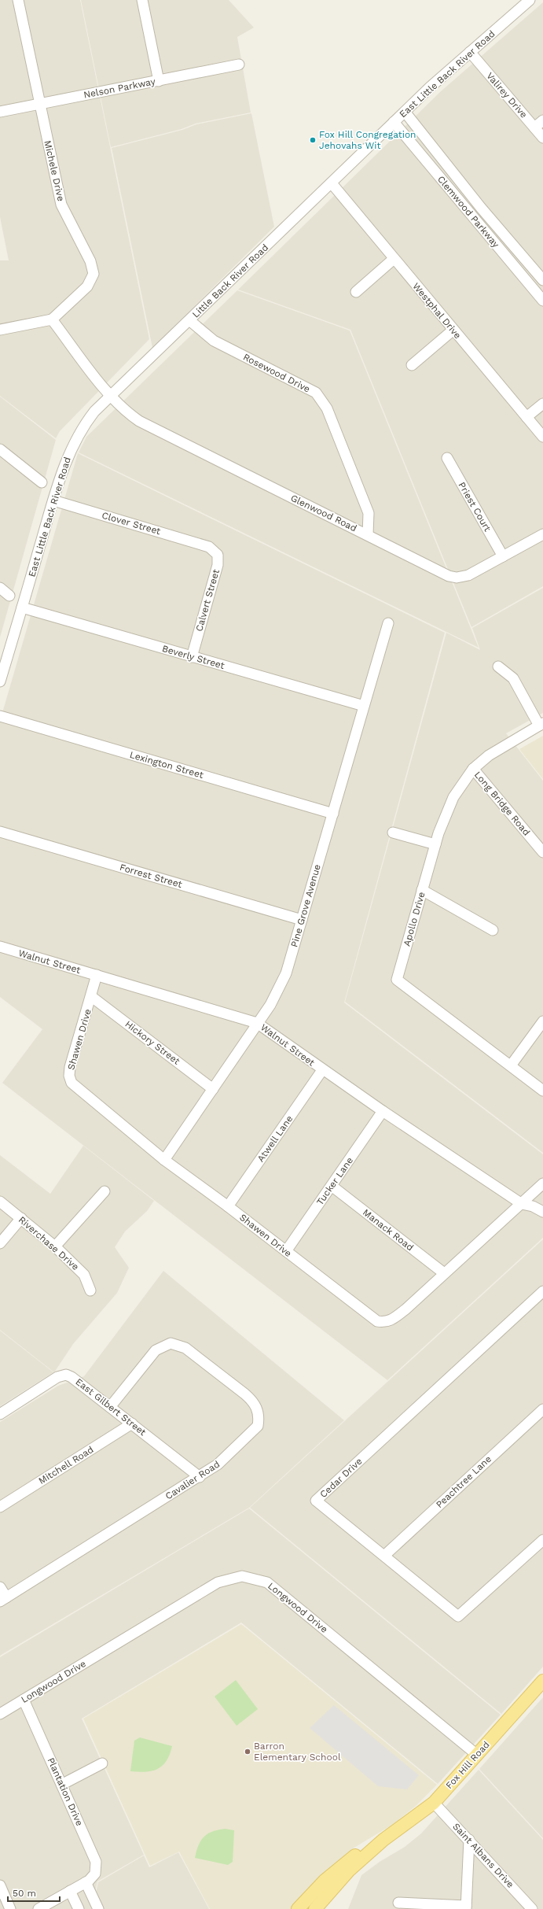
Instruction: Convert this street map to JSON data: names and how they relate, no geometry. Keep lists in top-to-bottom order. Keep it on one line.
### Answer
{"streets":{"main road":["Fox Hill Road"],"street":["East Little Back River Road","Nelson Parkway","Valirey Drive","Michele Drive","Clemwood Parkway","Little Back River Road","Westphal Drive","Rosewood Drive","Priest Court","Glenwood Road","Clover Street","Calvert Street","Beverly Street","Lexington Street","Long Bridge Road","Forrest Street","Pine Grove Avenue","Apollo Drive","Walnut Street","Shawen Drive","Hickory Street","Atwell Lane","Tucker Lane","Manack Road","Riverchase Drive","East Gilbert Street","Mitchell Road","Cedar Drive","Cavalier Road","Peachtree Lane","Longwood Drive","Plantation Drive","Saint Albans Drive"]},"crossings":[["East Little Back River Road","Valirey Drive"],["East Little Back River Road","Clemwood Parkway"],["East Little Back River Road","Little Back River Road"],["East Little Back River Road","Westphal Drive"],["East Little Back River Road","Rosewood Drive"],["East Little Back River Road","Glenwood Road"],["East Little Back River Road","Clover Street"],["East Little Back River Road","Beverly Street"],["Nelson Parkway","Michele Drive"],["Michele Drive","Glenwood Road"],["Little Back River Road","Rosewood Drive"],["Rosewood Drive","Glenwood Road"],["Priest Court","Glenwood Road"],["Clover Street","Calvert Street"],["Calvert Street","Beverly Street"],["Beverly Street","Pine Grove Avenue"],["Lexington Street","Pine Grove Avenue"],["Long Bridge Road","Apollo Drive"],["Forrest Street","Pine Grove Avenue"],["Pine Grove Avenue","Walnut Street"],["Pine Grove Avenue","Shawen Drive"],["Pine Grove Avenue","Hickory Street"],["Walnut Street","Shawen Drive"],["Walnut Street","Atwell Lane"],["Walnut Street","Tucker Lane"],["Shawen Drive","Hickory Street"],["Shawen Drive","Atwell Lane"],["Shawen Drive","Tucker Lane"],["Shawen Drive","Manack Road"],["Tucker Lane","Manack Road"],["East Gilbert Street","Mitchell Road"],["East Gilbert Street","Cavalier Road"],["Cedar Drive","Peachtree Lane"],["Longwood Drive","Fox Hill Road"],["Longwood Drive","Plantation Drive"],["Fox Hill Road","Saint Albans Drive"]],"places":["Fox Hill Congregation Jehovahs Wit","Barron Elementary School"],"scale_bar":"50 m"}
